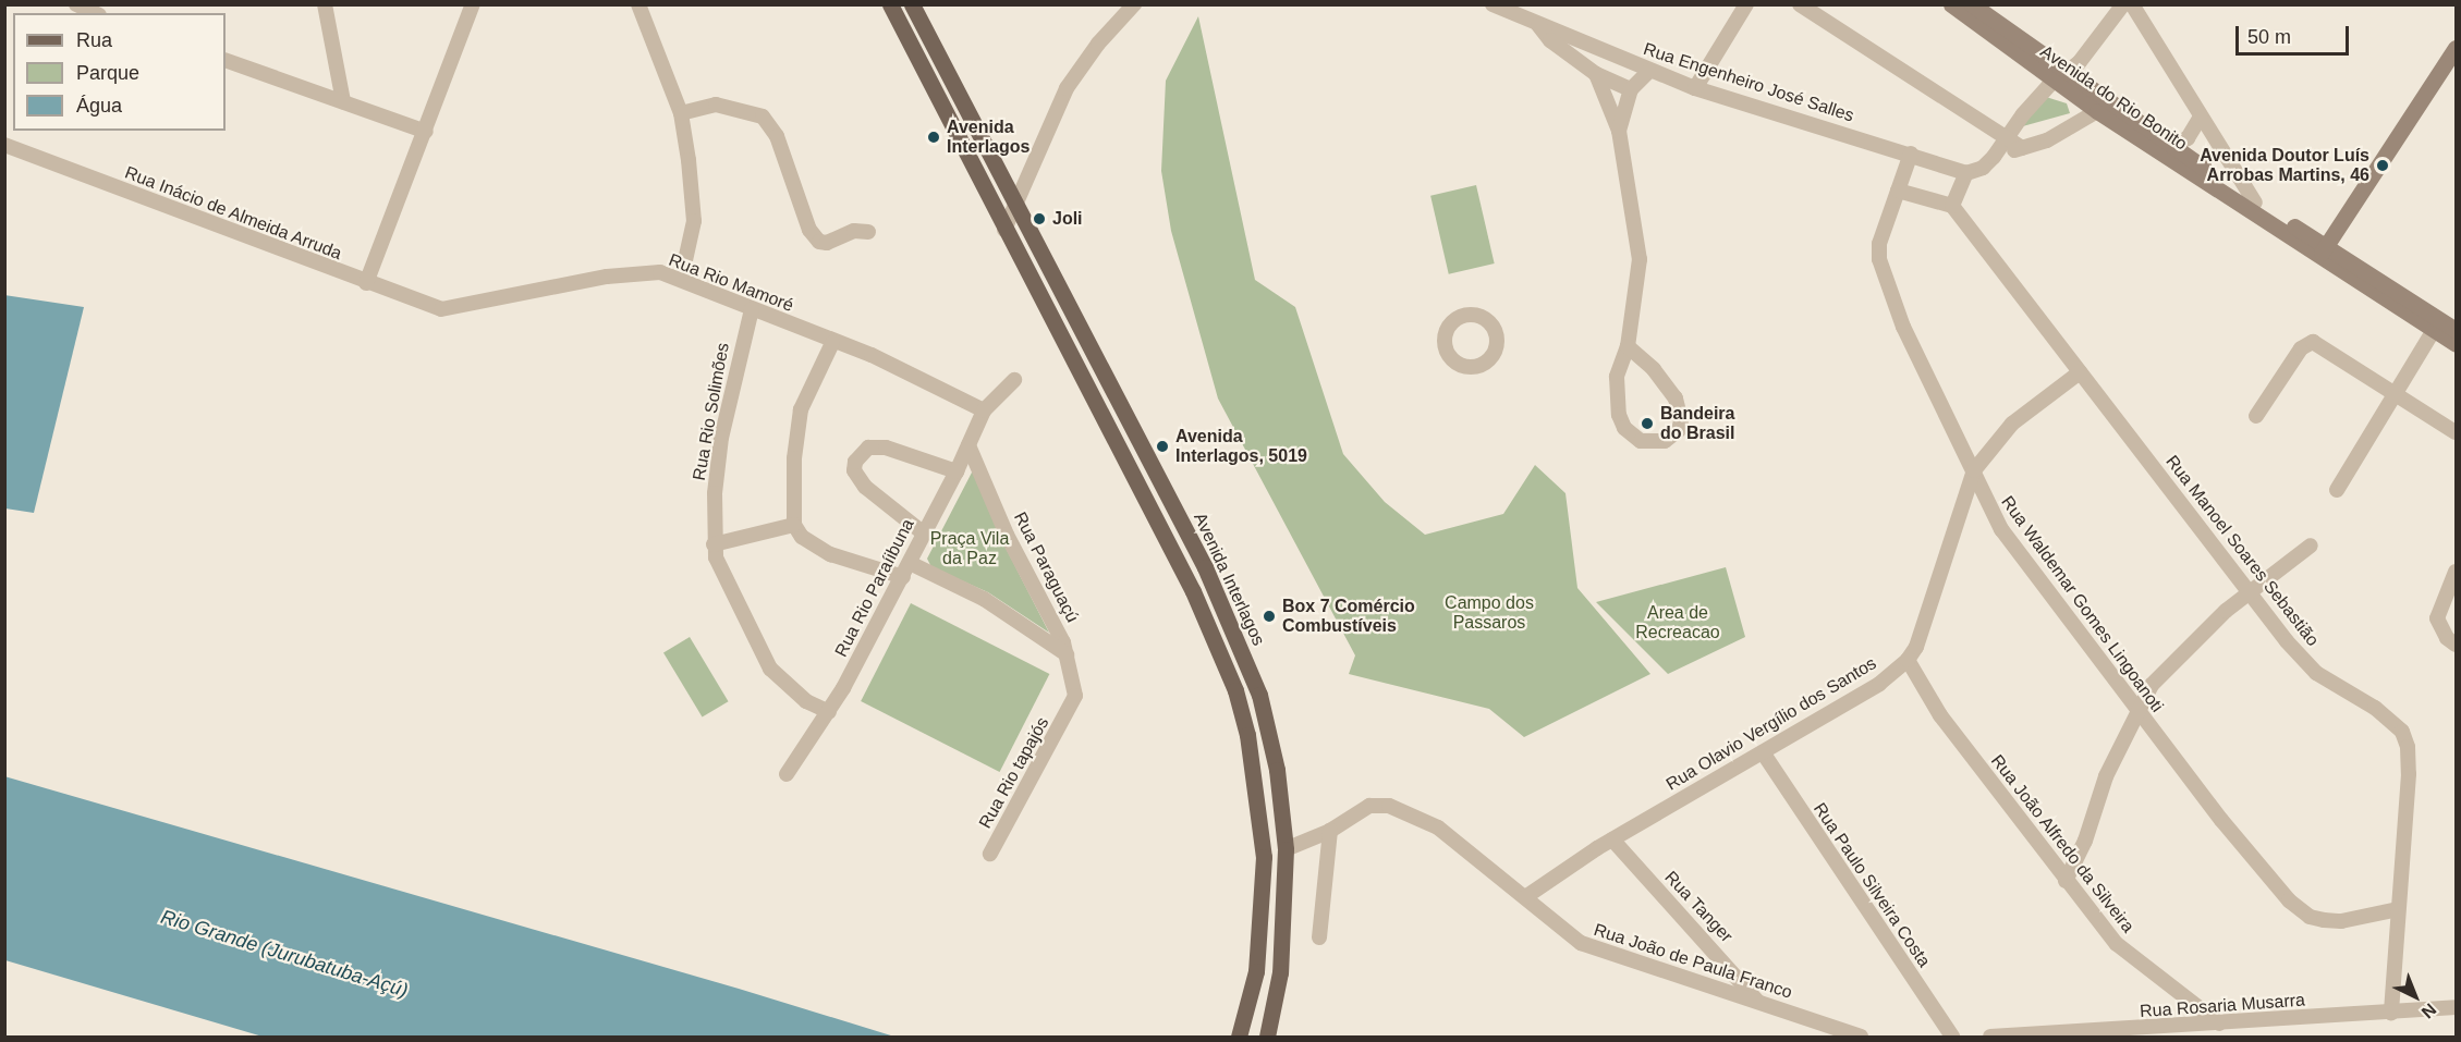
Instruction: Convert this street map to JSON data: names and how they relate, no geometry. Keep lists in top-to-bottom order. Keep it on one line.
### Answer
{"streets":{"main road":["Avenida do Rio Bonito","Avenida Interlagos"],"street":["Rua Engenheiro José Salles","Rua Inácio de Almeida Arruda","Rua Rio Mamoré","Rua Rio Solimões","Rua Manoel Soares Sebastião","Rua Paraguaçú","Rua Rio Paraíibuna","Rua Waldemar Gomes Lingoanoti","Rua Olavio Vergílio dos Santos","Rua Rio tapajós","Rua João Alfredo da Silveira","Rua Paulo Silveira Costa","Rua Tanger","Rua João de Paula Franco","Rua Rosaria Musarra"]},"crossings":[["Rua Engenheiro José Salles","Rua Waldemar Gomes Lingoanoti"],["Rua Inácio de Almeida Arruda","Rua Rio Mamoré"],["Rua Rio Mamoré","Rua Rio Solimões"],["Rua Rio Mamoré","Rua Rio Paraíibuna"],["Rua Rio Solimões","Rua Rio Paraíibuna"],["Rua Manoel Soares Sebastião","Rua Waldemar Gomes Lingoanoti"],["Rua Manoel Soares Sebastião","Rua Olavio Vergílio dos Santos"],["Rua Manoel Soares Sebastião","Rua Rosaria Musarra"],["Rua Paraguaçú","Rua Rio Paraíibuna"],["Rua Paraguaçú","Rua Rio tapajós"],["Avenida Interlagos","Rua João de Paula Franco"],["Rua Waldemar Gomes Lingoanoti","Rua Olavio Vergílio dos Santos"],["Rua Olavio Vergílio dos Santos","Rua João Alfredo da Silveira"],["Rua Olavio Vergílio dos Santos","Rua Paulo Silveira Costa"],["Rua Olavio Vergílio dos Santos","Rua Tanger"],["Rua Olavio Vergílio dos Santos","Rua João de Paula Franco"],["Rua João Alfredo da Silveira","Rua Rosaria Musarra"],["Rua Tanger","Rua João de Paula Franco"]],"water":["Rio Grande (Jurubatuba-Açú)"],"parks":["Praça Vila da Paz","Campo dos Passaros","Area de Recreacao"],"places":["Avenida Interlagos","Avenida Doutor Luís Arrobas Martins, 46","Joli","Bandeira do Brasil","Avenida Interlagos, 5019","Box 7 Comércio Combustíveis"],"legend":["Rua","Parque","Água"],"scale_bar":"50 m","north":"bottom right"}
